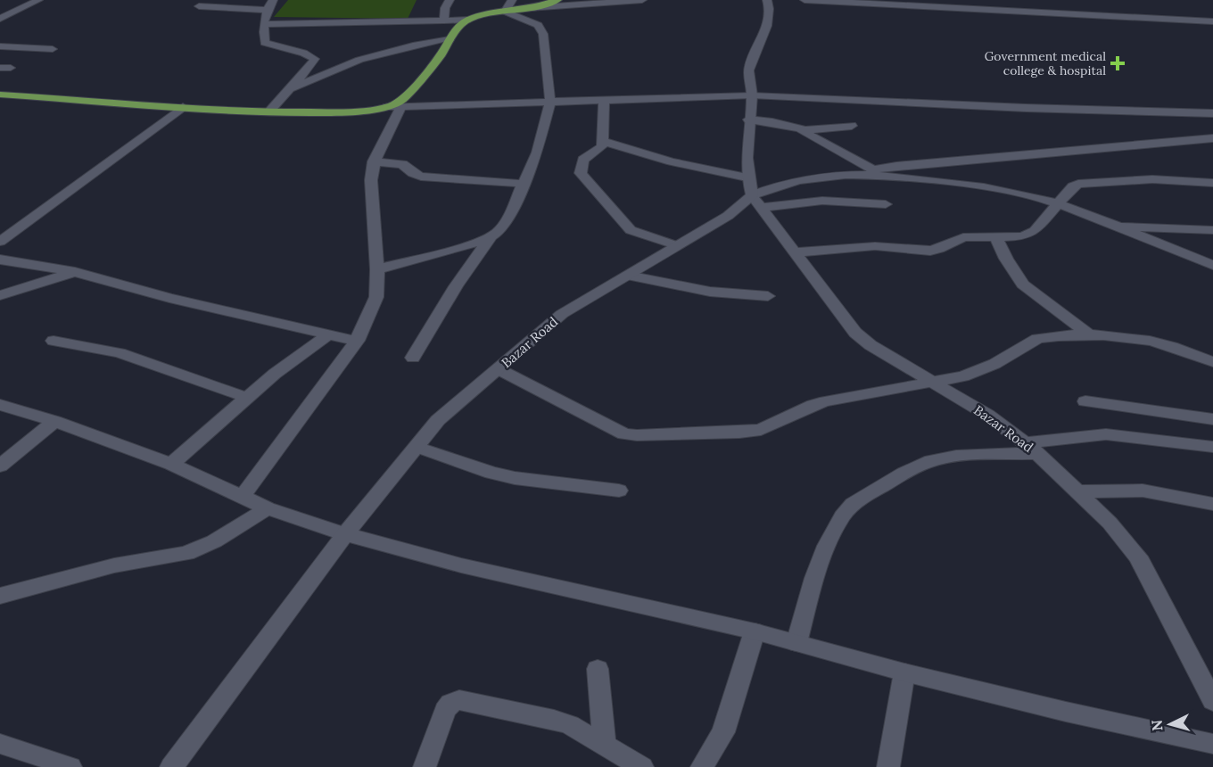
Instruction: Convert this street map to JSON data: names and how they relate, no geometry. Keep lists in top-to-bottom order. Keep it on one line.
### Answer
{"streets":{"street":["Bazar Road"]},"places":{"health":["Government medical college & hospital"]},"north":"left"}
